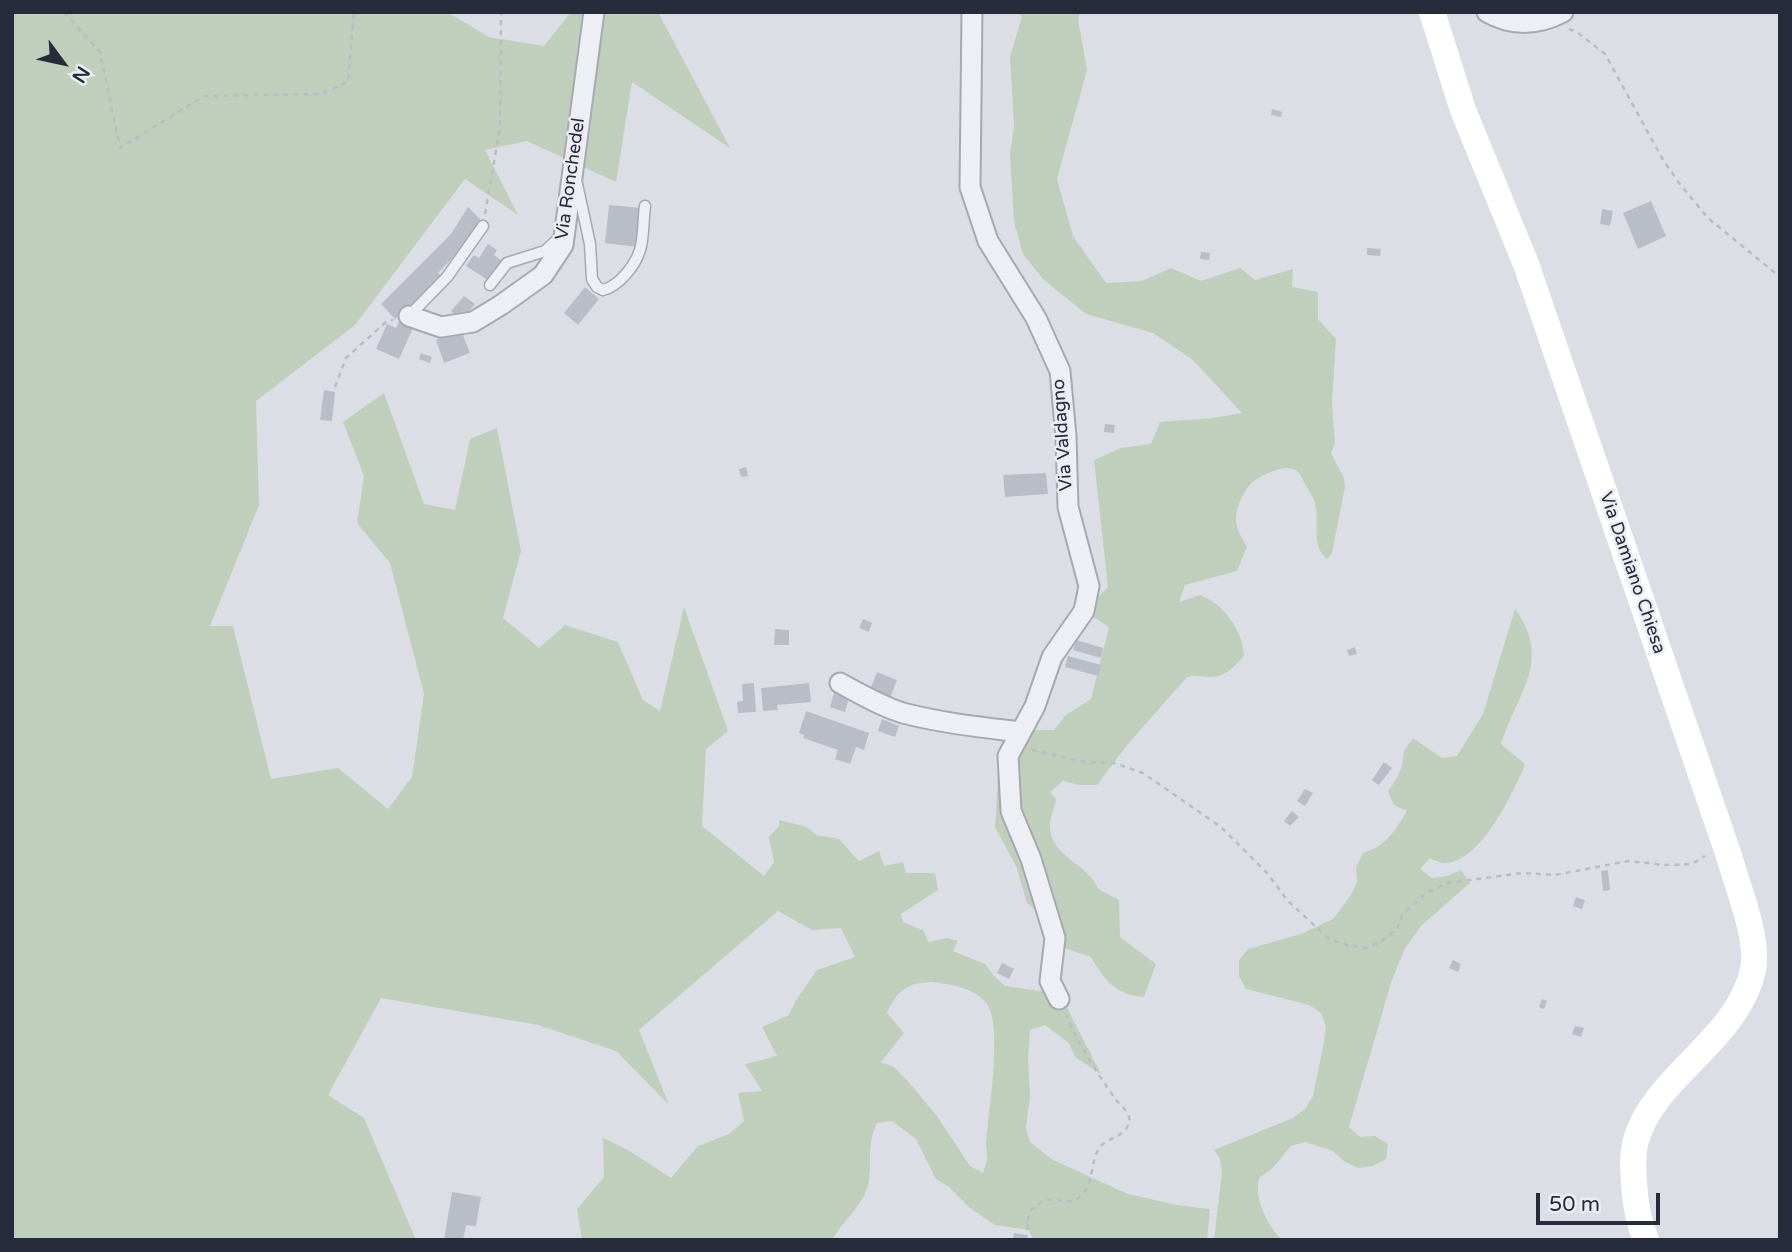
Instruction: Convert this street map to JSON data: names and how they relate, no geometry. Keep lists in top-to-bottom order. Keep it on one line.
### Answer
{"streets":{"street":["Via Ronchedel","Via Valdagno","Via Damiano Chiesa"]},"scale_bar":"50 m","north":"bottom right"}
